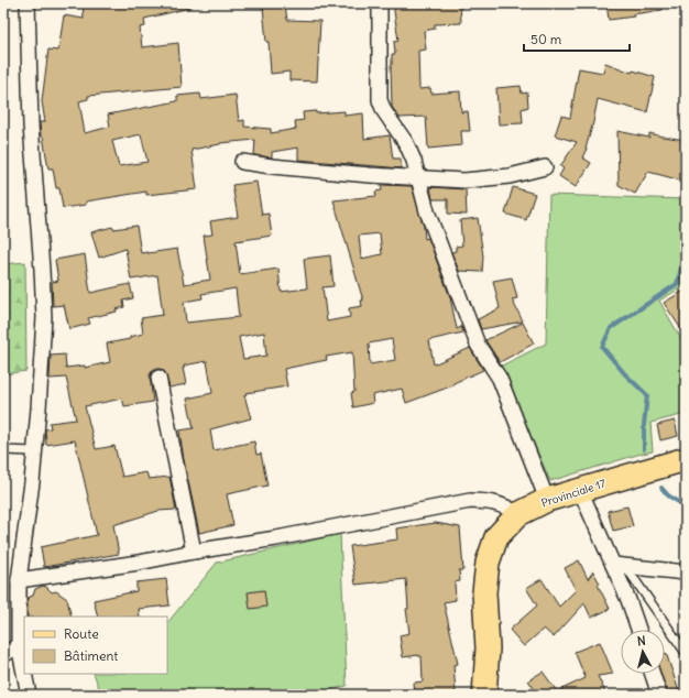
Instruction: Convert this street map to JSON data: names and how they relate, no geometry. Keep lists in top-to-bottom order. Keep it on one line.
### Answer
{"streets":{"main road":["Provinciale 17"]},"legend":["Route","Bâtiment"],"scale_bar":"50 m","north":"top"}
